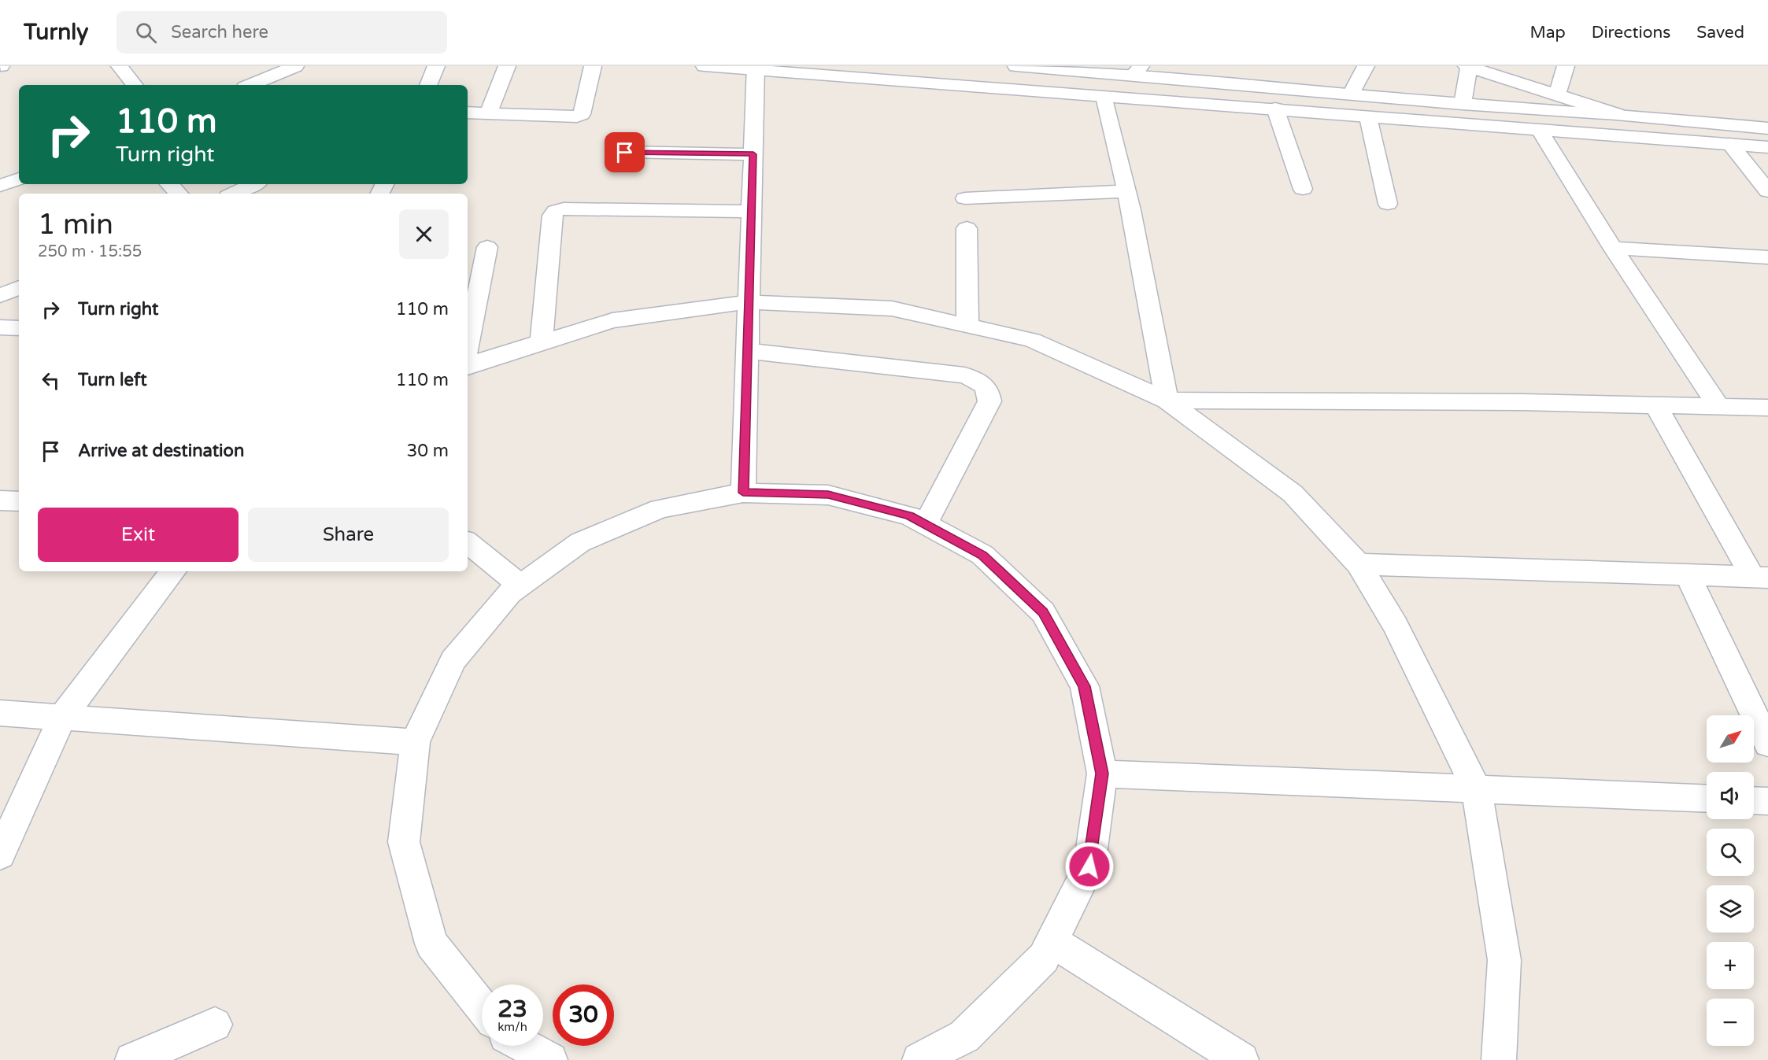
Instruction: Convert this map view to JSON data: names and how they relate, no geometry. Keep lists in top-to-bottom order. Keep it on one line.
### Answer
{"north":"top right","page":{"header":"Turnly","search":"Search here","nav":["Map","Directions","Saved"],"turn":["110 m","Turn right"],"heading":["1 min","250 m · 15:55"],"list":[{"name":"Turn right","value":"110 m"},{"name":"Turn left","value":"110 m"},{"name":"Arrive at destination","value":"30 m"}],"buttons":["Exit","Share"],"map_buttons":["+","−"],"speed":"23 km/h","limit":"30"}}
